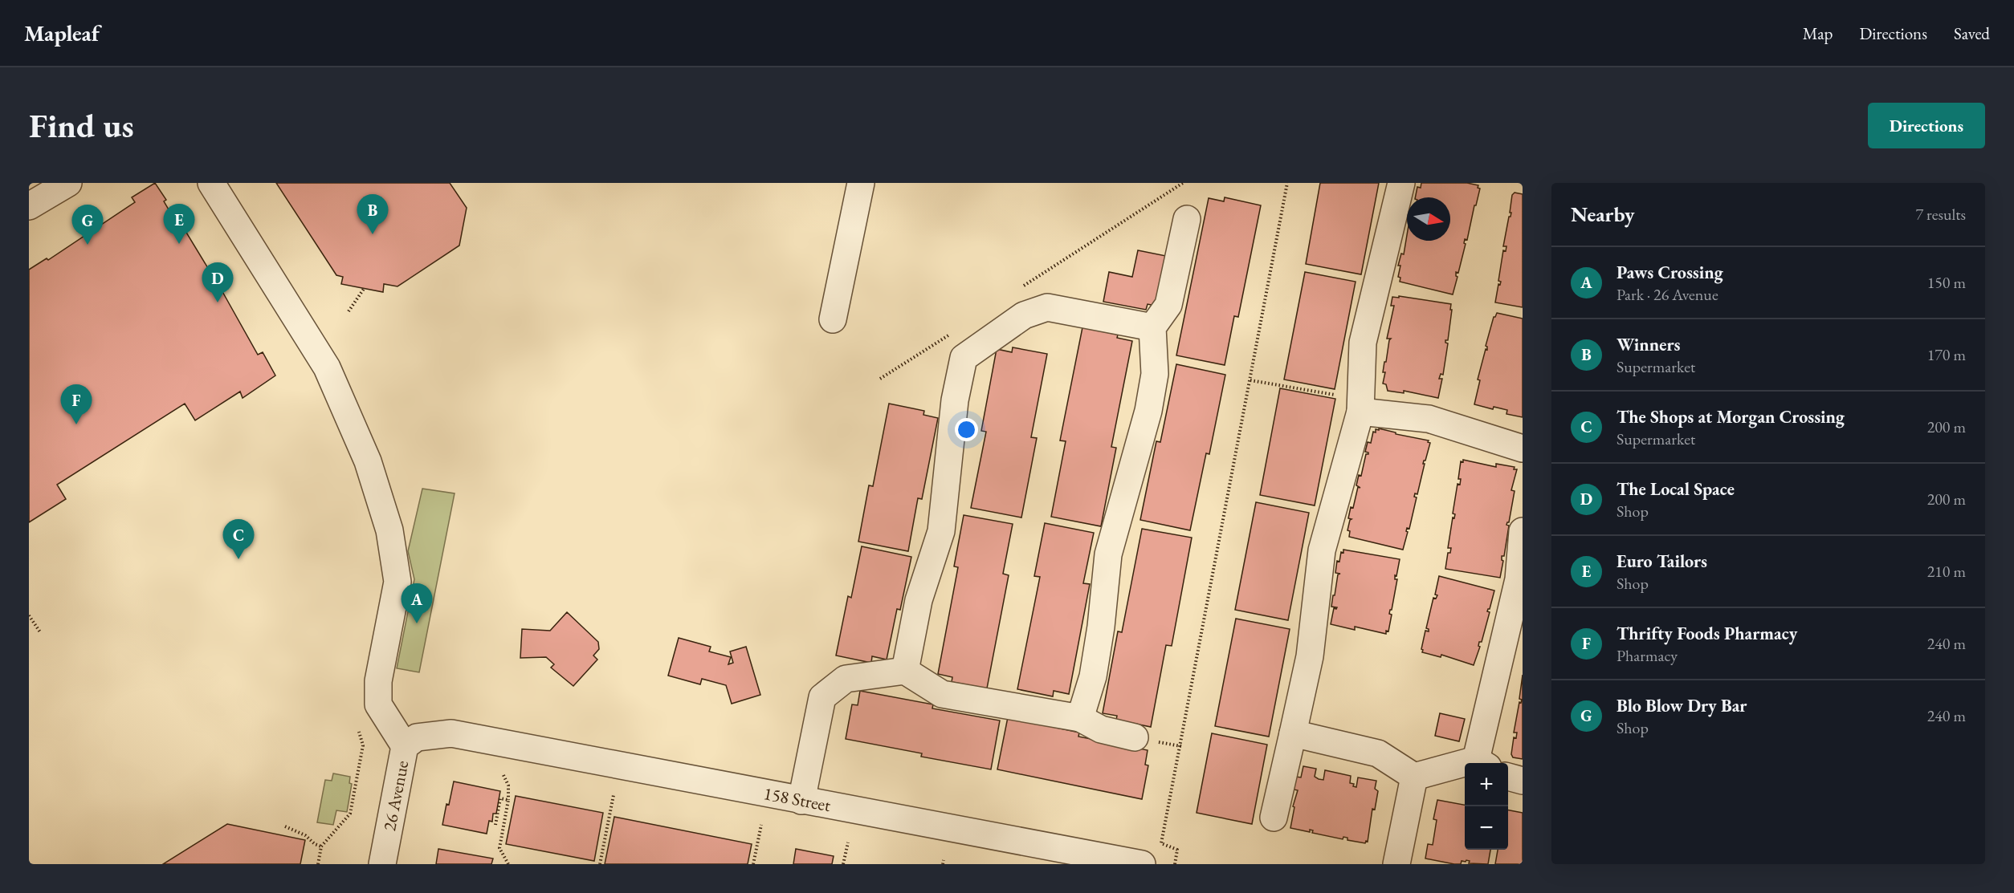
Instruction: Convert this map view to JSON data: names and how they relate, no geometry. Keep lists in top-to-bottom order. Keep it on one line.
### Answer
{"streets":{"street":["26 Avenue","158 Street"]},"crossings":[["26 Avenue","158 Street"]],"north":"right","page":{"header":"Mapleaf","nav":["Map","Directions","Saved"],"buttons":"Directions","title":"Find us","heading":["Nearby","7 results"],"pins":["B","E","G","D","F","C","A"],"list":[{"mark":"A","name":"Paws Crossing","note":"Park · 26 Avenue","value":"150 m"},{"mark":"B","name":"Winners","note":"Supermarket","value":"170 m"},{"mark":"C","name":"The Shops at Morgan Crossing","note":"Supermarket","value":"200 m"},{"mark":"D","name":"The Local Space","note":"Shop","value":"200 m"},{"mark":"E","name":"Euro Tailors","note":"Shop","value":"210 m"},{"mark":"F","name":"Thrifty Foods Pharmacy","note":"Pharmacy","value":"240 m"},{"mark":"G","name":"Blo Blow Dry Bar","note":"Shop","value":"240 m"}],"map_buttons":["+","−"]}}
